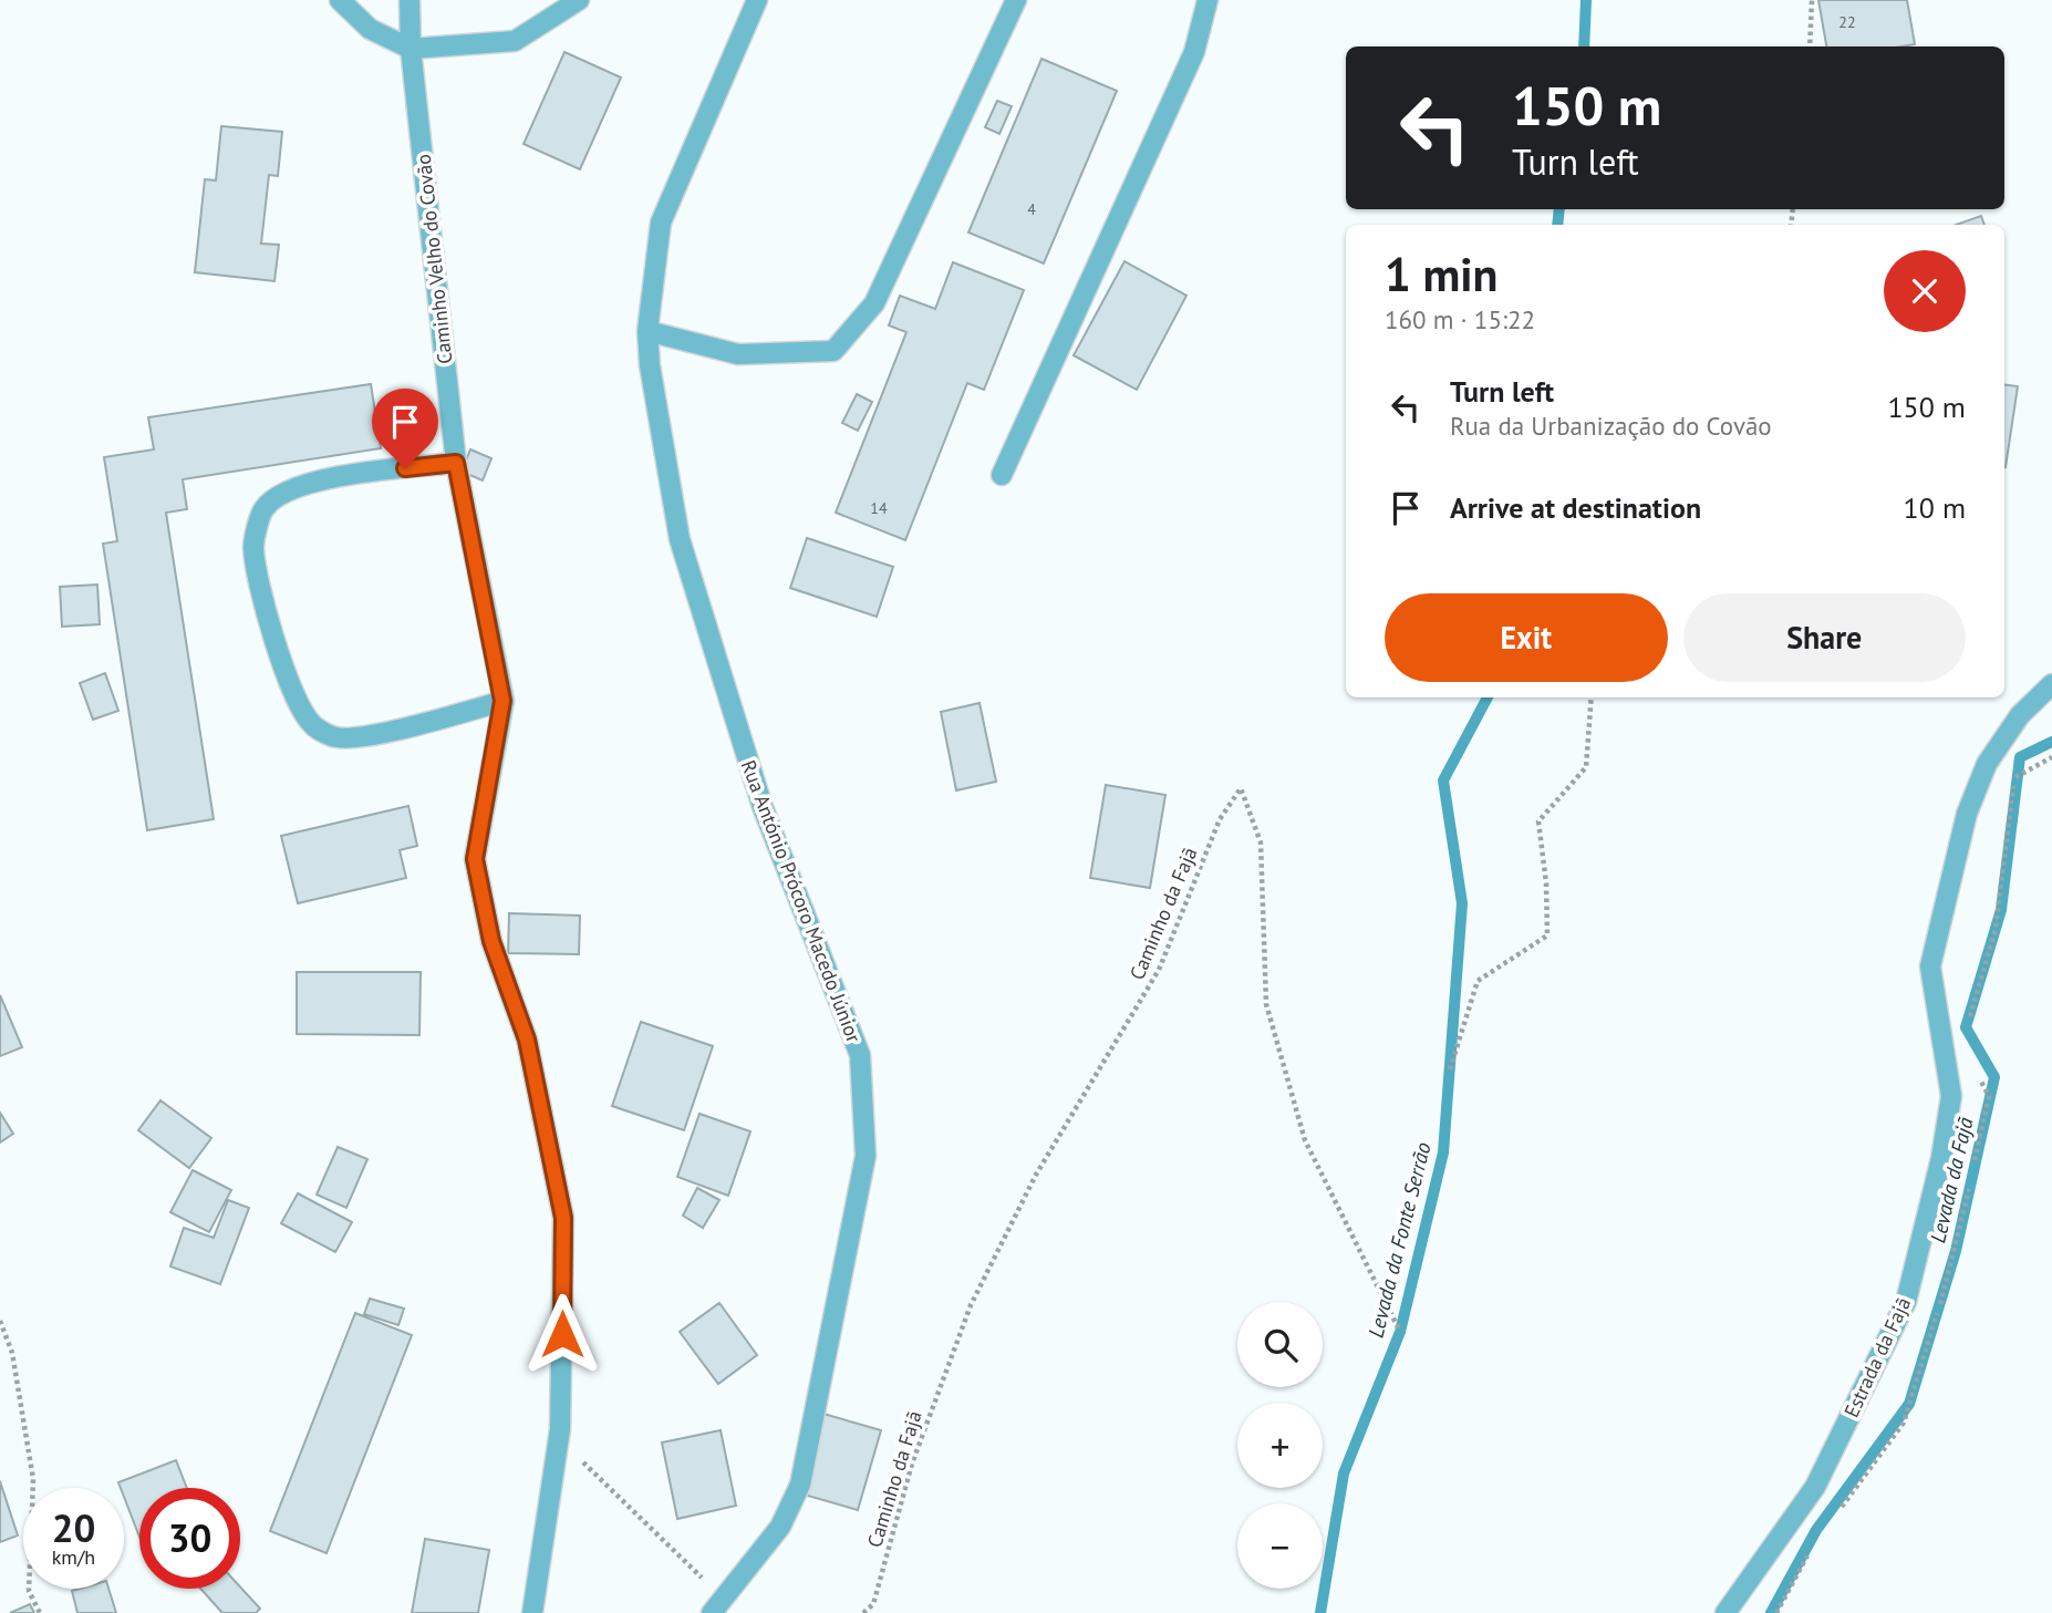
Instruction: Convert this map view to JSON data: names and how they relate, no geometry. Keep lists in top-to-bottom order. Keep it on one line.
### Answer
{"streets":{"street":["Caminho Velho do Covão","Rua António Prócoro Macedo Júnior","Estrada da Fajã"],"path":["Caminho da Fajã"]},"water":["Levada da Fajã","Levada da Fonte Serrão"],"house_numbers":["22","4","14"],"page":{"turn":["150 m","Turn left"],"heading":["1 min","160 m · 15:22"],"list":[{"name":"Turn left","note":"Rua da Urbanização do Covão","value":"150 m"},{"name":"Arrive at destination","value":"10 m"}],"buttons":["Exit","Share"],"map_buttons":["+","−"],"speed":"20 km/h","limit":"30"}}
